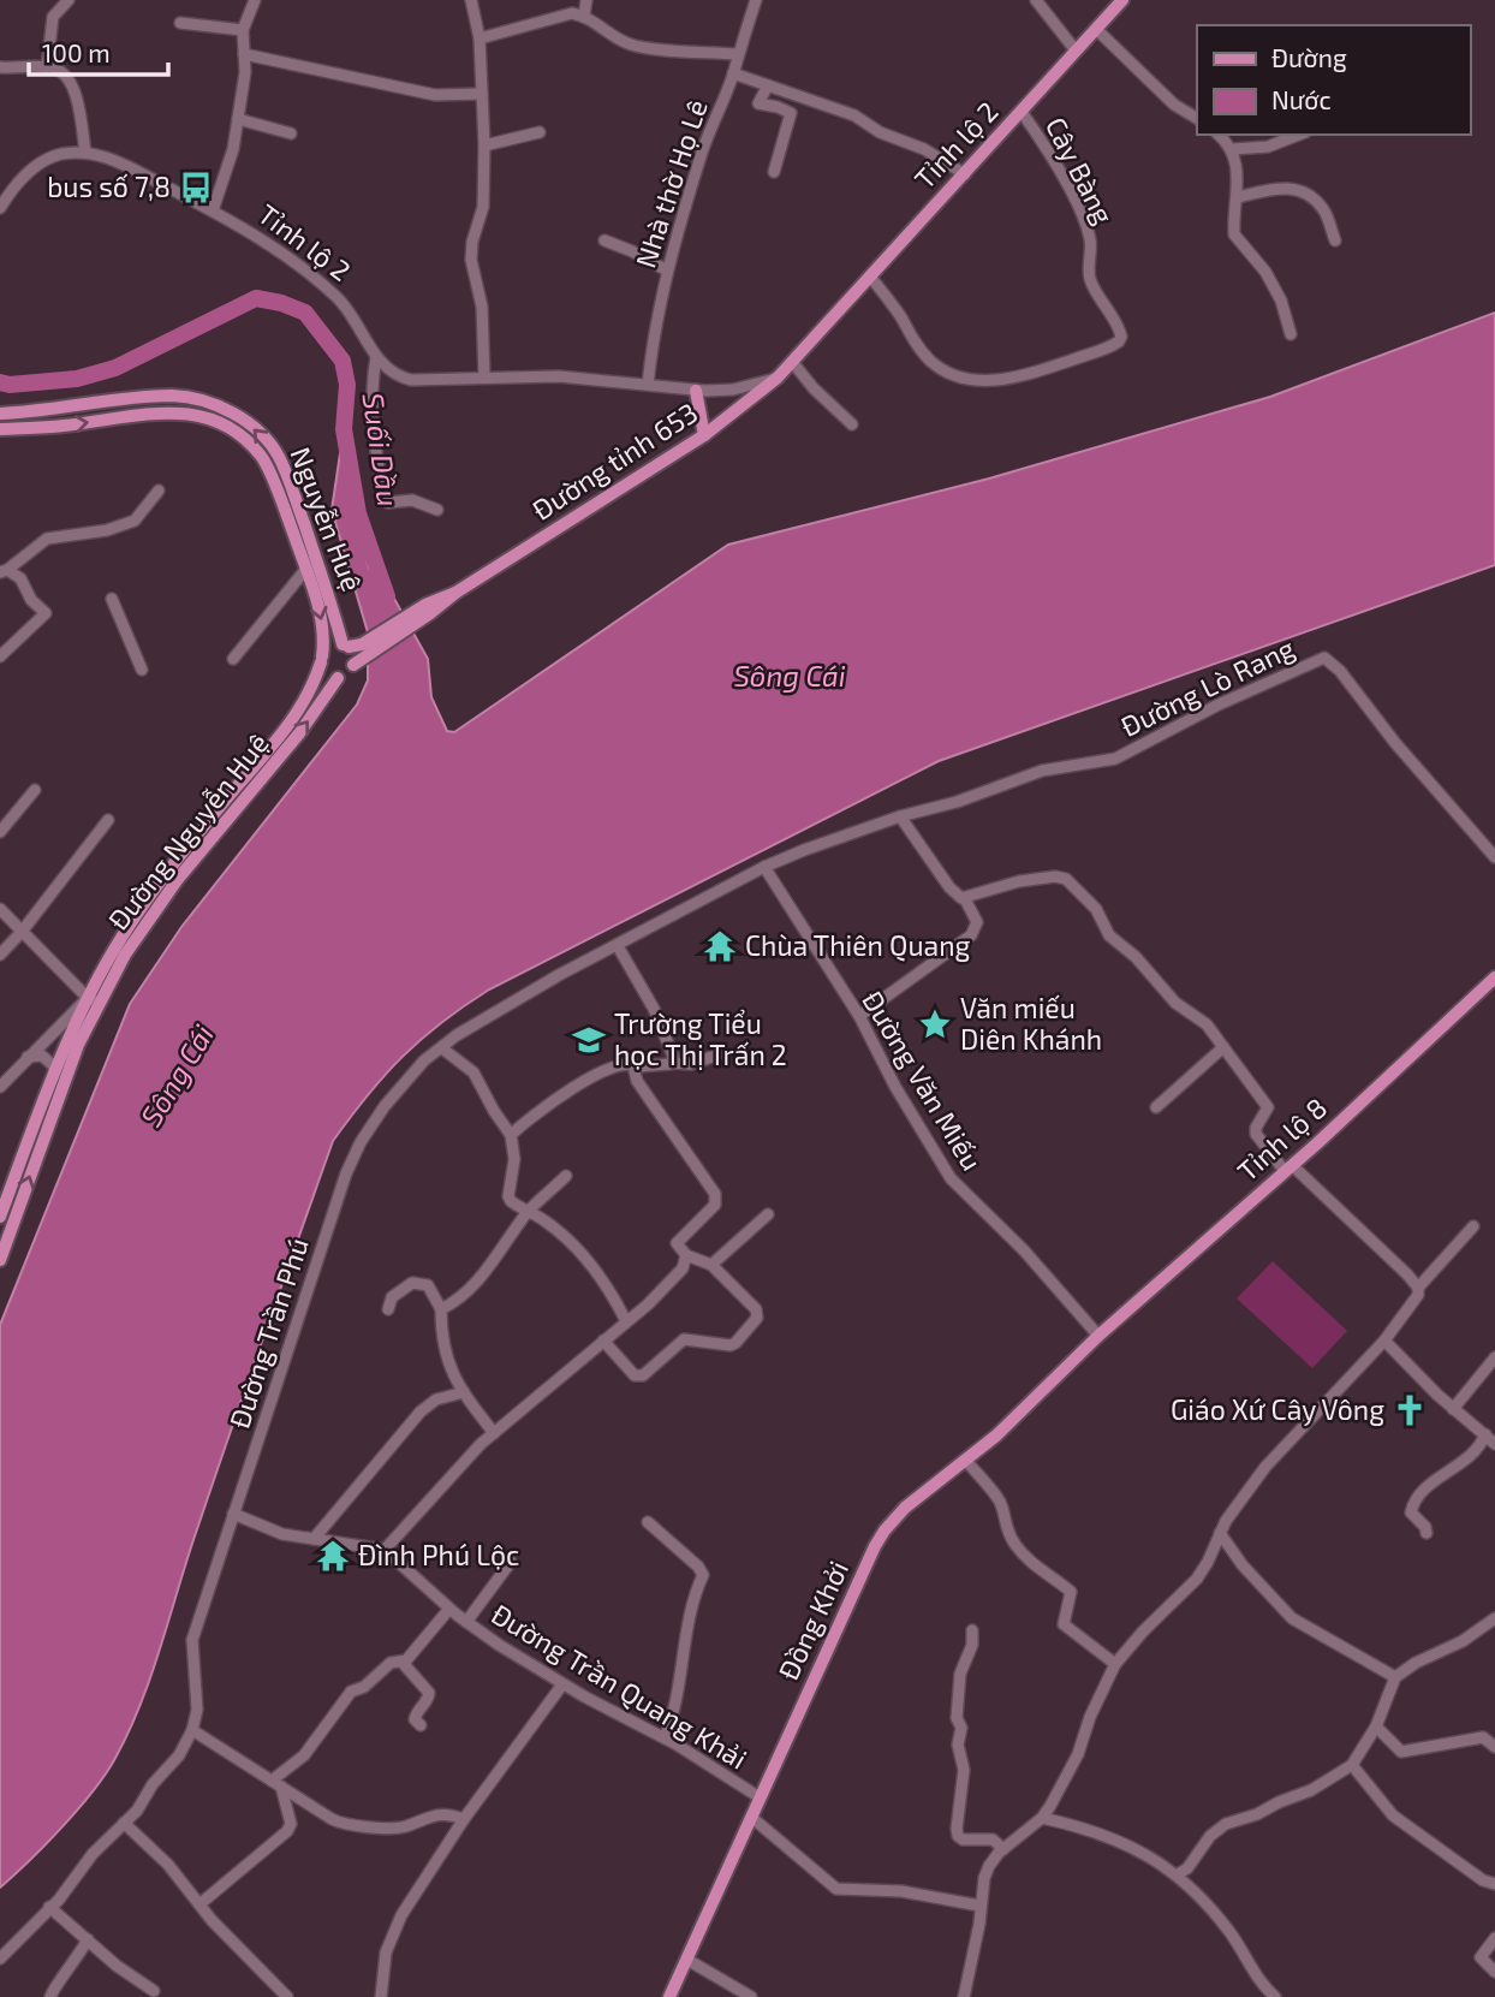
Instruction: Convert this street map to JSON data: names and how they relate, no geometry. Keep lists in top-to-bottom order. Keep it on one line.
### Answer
{"streets":{"main road":["Tỉnh lộ 2","Đường tỉnh 653","Nguyễn Huệ","Đường Nguyễn Huệ","Tỉnh lộ 8","Đồng Khởi"],"street":["Cây Bàng","Nhà thờ Họ Lê","Đường Lò Rang","Đường Văn Miếu","Đường Trần Phú","Đường Trần Quang Khải"]},"crossings":[["Tỉnh lộ 2","Cây Bàng"],["Tỉnh lộ 2","Nhà thờ Họ Lê"],["Tỉnh lộ 2","Đường tỉnh 653"],["Đường tỉnh 653","Nguyễn Huệ"],["Đường tỉnh 653","Đường Nguyễn Huệ"],["Nguyễn Huệ","Đường Nguyễn Huệ"],["Đường Lò Rang","Đường Trần Phú"],["Đường Văn Miếu","Tỉnh lộ 8"],["Đường Văn Miếu","Đường Trần Phú"],["Đường Văn Miếu","Đồng Khởi"],["Tỉnh lộ 8","Đồng Khởi"],["Đồng Khởi","Đường Trần Quang Khải"]],"water":["Suối Dầu","Sông Cái"],"places":{"bus stop":["bus số 7,8"],"temple":["Chùa Thiên Quang","Đình Phú Lộc"],"place":["Văn miếu Diên Khánh"],"school or university":["Trường Tiểu học Thị Trấn 2"],"church":["Giáo Xứ Cây Vông"]},"legend":["Đường","Nước"],"scale_bar":"100 m"}
